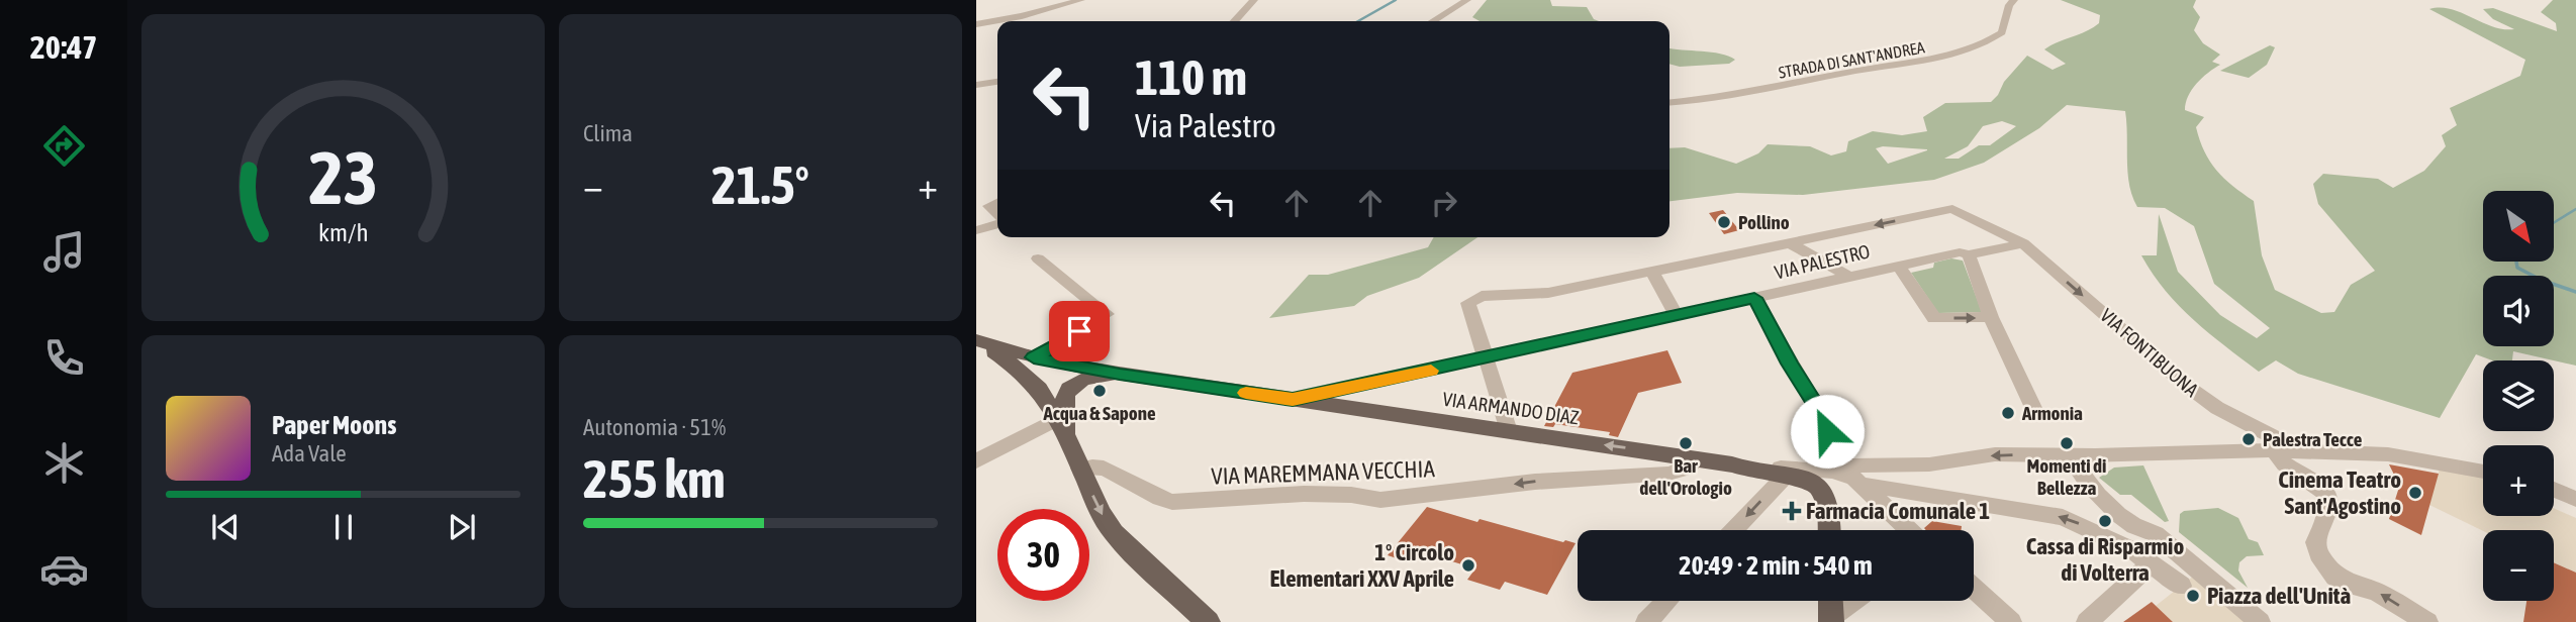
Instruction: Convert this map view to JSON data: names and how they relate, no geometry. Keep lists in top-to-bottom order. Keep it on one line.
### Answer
{"streets":{"main road":["VIA ARMANDO DIAZ"],"street":["STRADA DI SANT'ANDREA","VIA PALESTRO","VIA FONTIBUONA","VIA MAREMMANA VECCHIA"]},"crossings":[["VIA PALESTRO","VIA FONTIBUONA"],["VIA PALESTRO","VIA ARMANDO DIAZ"],["VIA ARMANDO DIAZ","VIA MAREMMANA VECCHIA"]],"one_way":["VIA MAREMMANA VECCHIA"],"places":{"other":["Pollino","Acqua & Sapone","Armonia","Palestra Tecce","Bar dell'Orologio","Momenti di Bellezza","Cinema Teatro Sant'Agostino","Cassa di Risparmio di Volterra","1° Circolo Elementari XXV Aprile","Piazza dell'Unità"],"health":["Farmacia Comunale 1"]},"north":"bottom right","page":{"tabs":"20:47","tile":["Clima",["Autonomia · 51%","255 km"]],"turn":["110 m","Via Palestro"],"heat":["−","21.5°","+"],"map_buttons":["+","−"],"song":["Paper Moons","Ada Vale"],"limit":"30","trip":"20:49 · 2 min · 540 m","gauge":["23","km/h"]}}
